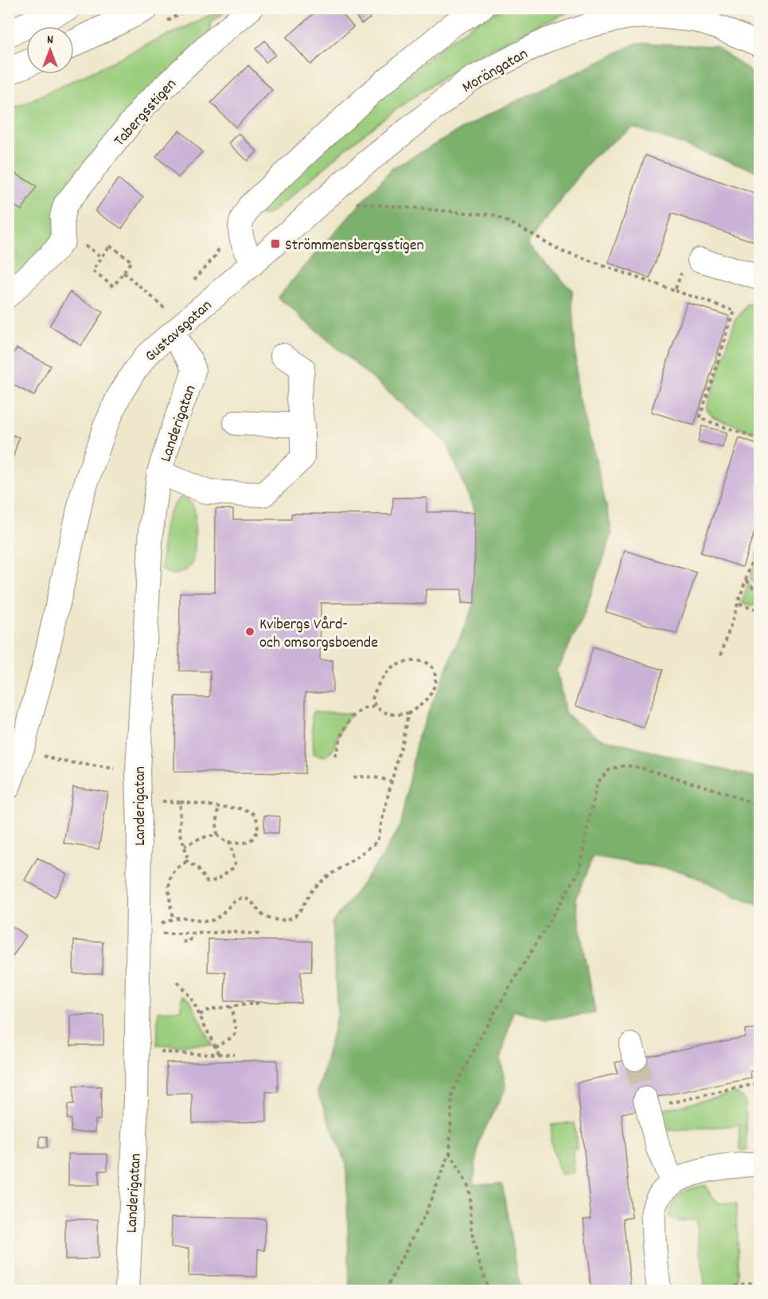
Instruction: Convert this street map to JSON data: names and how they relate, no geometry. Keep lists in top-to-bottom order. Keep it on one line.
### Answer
{"streets":{"street":["Morängatan","Tabergsstigen","Gustavsgatan","Landerigatan"]},"crossings":[["Morängatan","Gustavsgatan"],["Gustavsgatan","Landerigatan"]],"places":{"transit":["Strömmensbergsstigen"],"other":["Kvibergs Vård- och omsorgsboende"]},"north":"top"}
